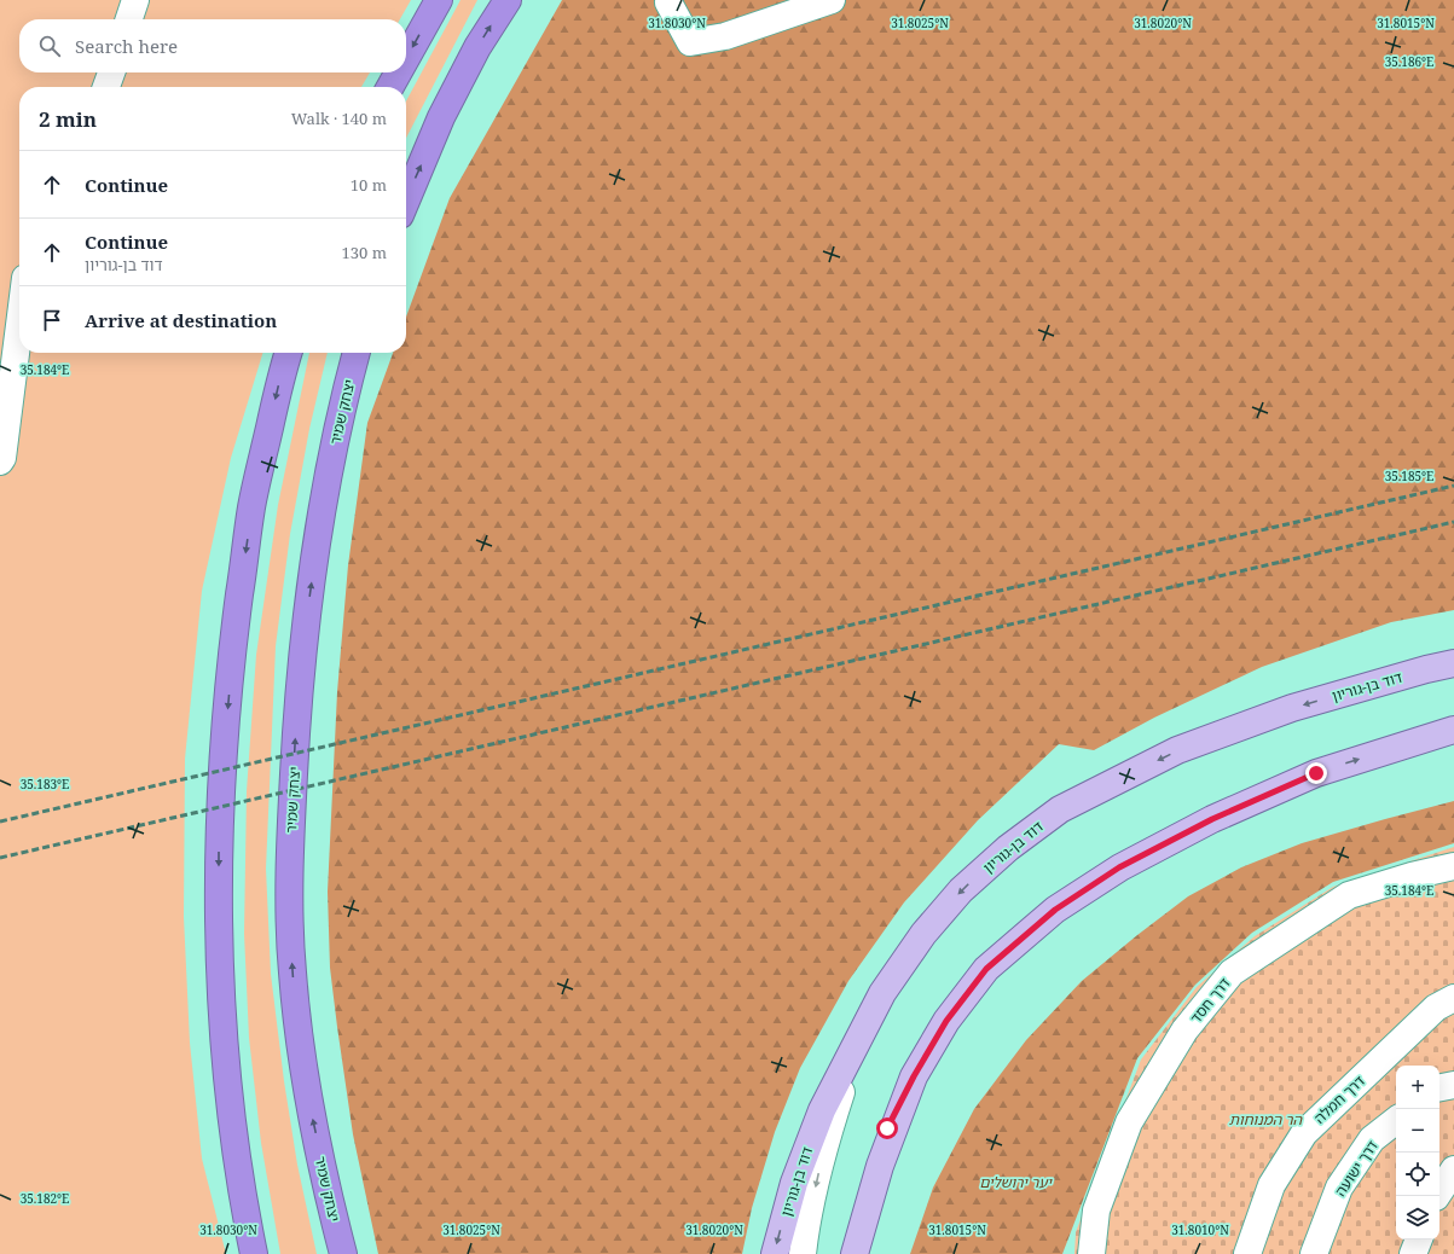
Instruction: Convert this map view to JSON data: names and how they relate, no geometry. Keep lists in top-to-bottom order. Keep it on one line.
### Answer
{"streets":{"highway":["יצחק שמיר"],"main road":["דוד בן-גוריון"],"street":["דרך חסד","דרך חמלה","דרך ישועה"]},"parks":["הר המנוחות","יער ירושלים"],"page":{"search":"Search here","heading":["2 min","Walk · 140 m"],"list":[["Continue","10 m"],["Continue","דוד בן-גוריון","130 m"],"Arrive at destination"],"map_buttons":["+","−"]},"coordinates":["31.8030°N","31.8025°N","31.8020°N","31.8015°N","35.186°E","35.184°E","35.185°E","35.183°E","35.182°E","31.8010°N"]}
